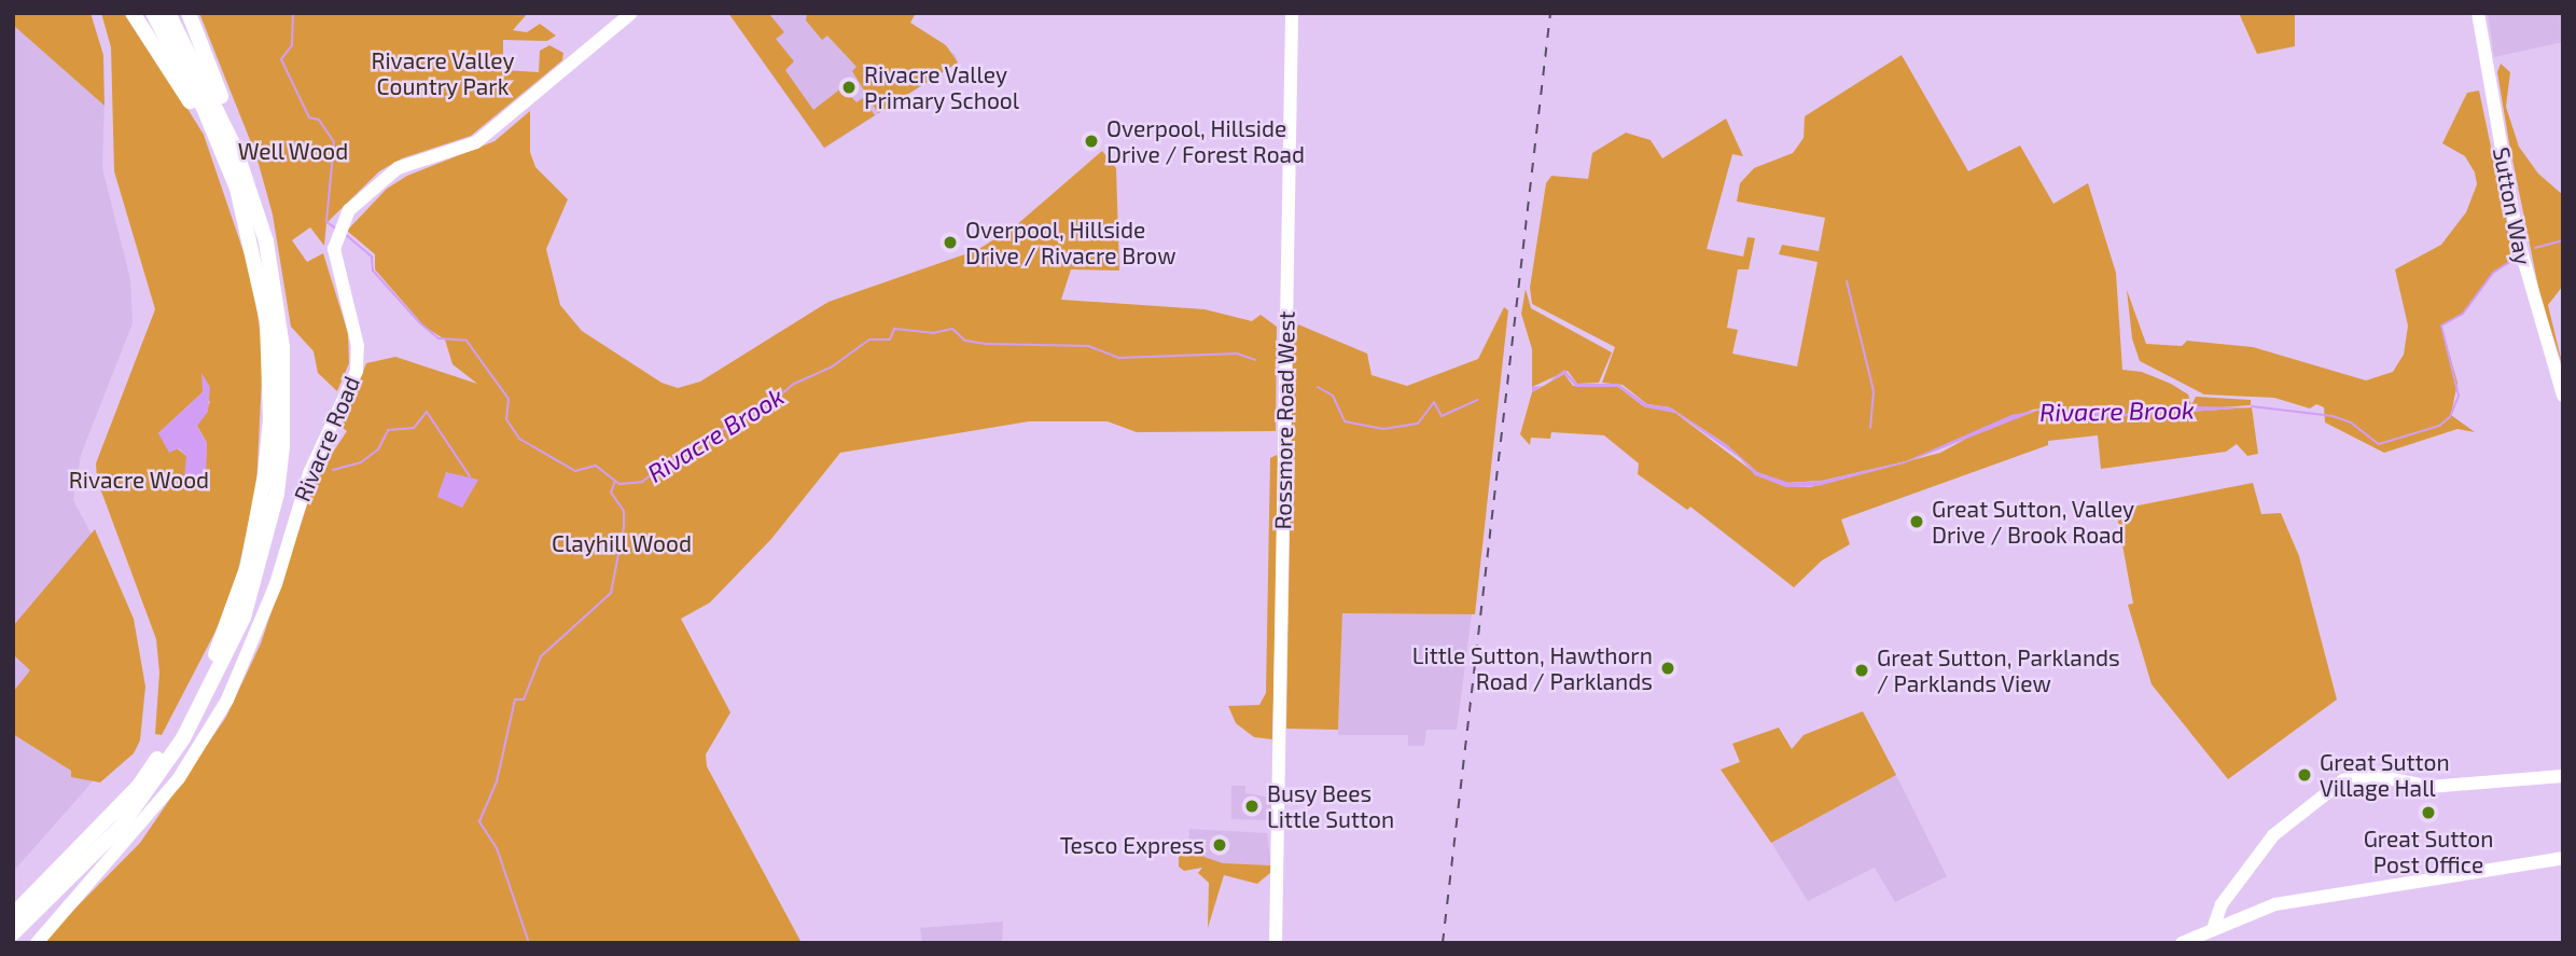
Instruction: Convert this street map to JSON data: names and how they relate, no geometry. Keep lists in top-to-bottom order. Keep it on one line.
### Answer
{"streets":{"main road":["Sutton Way","Rossmore Road West","Rivacre Road"]},"water":["Rivacre Brook"],"parks":["Rivacre Valley Country Park","Well Wood","Rivacre Wood","Clayhill Wood"],"places":["Rivacre Valley Primary School","Overpool, Hillside Drive / Forest Road","Overpool, Hillside Drive / Rivacre Brow","Great Sutton, Valley Drive / Brook Road","Little Sutton, Hawthorn Road / Parklands","Great Sutton, Parklands / Parklands View","Great Sutton Village Hall","Busy Bees Little Sutton","Great Sutton Post Office","Tesco Express"]}
